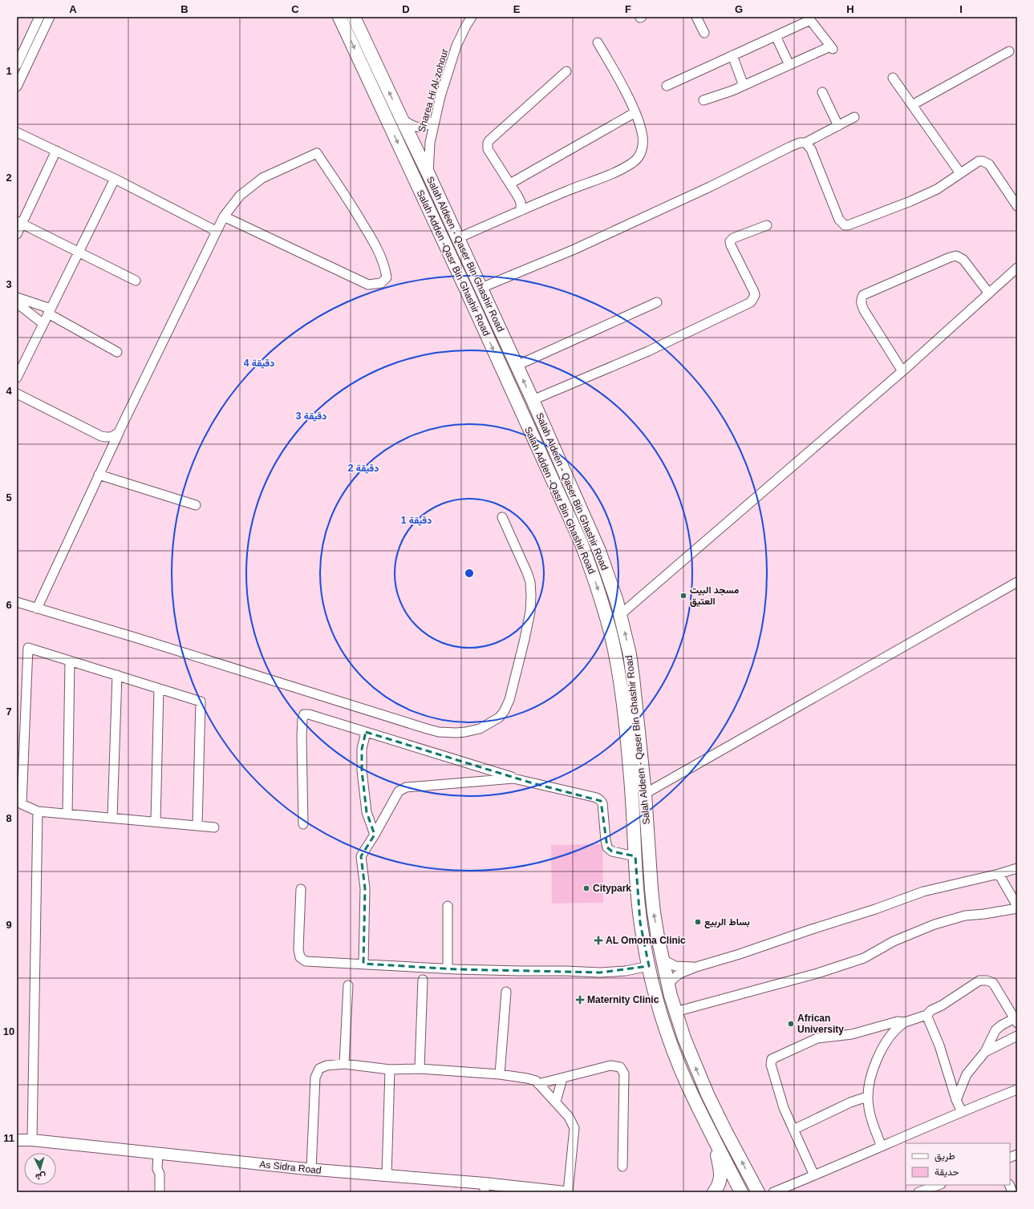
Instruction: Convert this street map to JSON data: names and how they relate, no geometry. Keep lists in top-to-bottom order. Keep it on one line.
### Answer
{"streets":{"highway":["Salah Aldeen - Qaser Bin Ghashir Road","Salah Adden -Qasr Bin Ghashir Road"],"main road":["As Sidra Road"],"street":["Sharea Hi Al-zohour"]},"crossings":[["Sharea Hi Al-zohour","Salah Aldeen - Qaser Bin Ghashir Road"]],"one_way":["Salah Aldeen - Qaser Bin Ghashir Road","Salah Adden -Qasr Bin Ghashir Road"],"places":{"other":["مسجد البيت العتيق","Citypark","بساط الربيع","African University"],"health":["AL Omoma Clinic","Maternity Clinic"]},"legend":["طريق","حديقة"],"north":"bottom","grid":{"columns":["A","B","C","D","E","F","G","H","I"],"rows":["1","2","3","4","5","6","7","8","9","10","11"]},"rings":["4 دقيقة","3 دقيقة","2 دقيقة","1 دقيقة"]}
